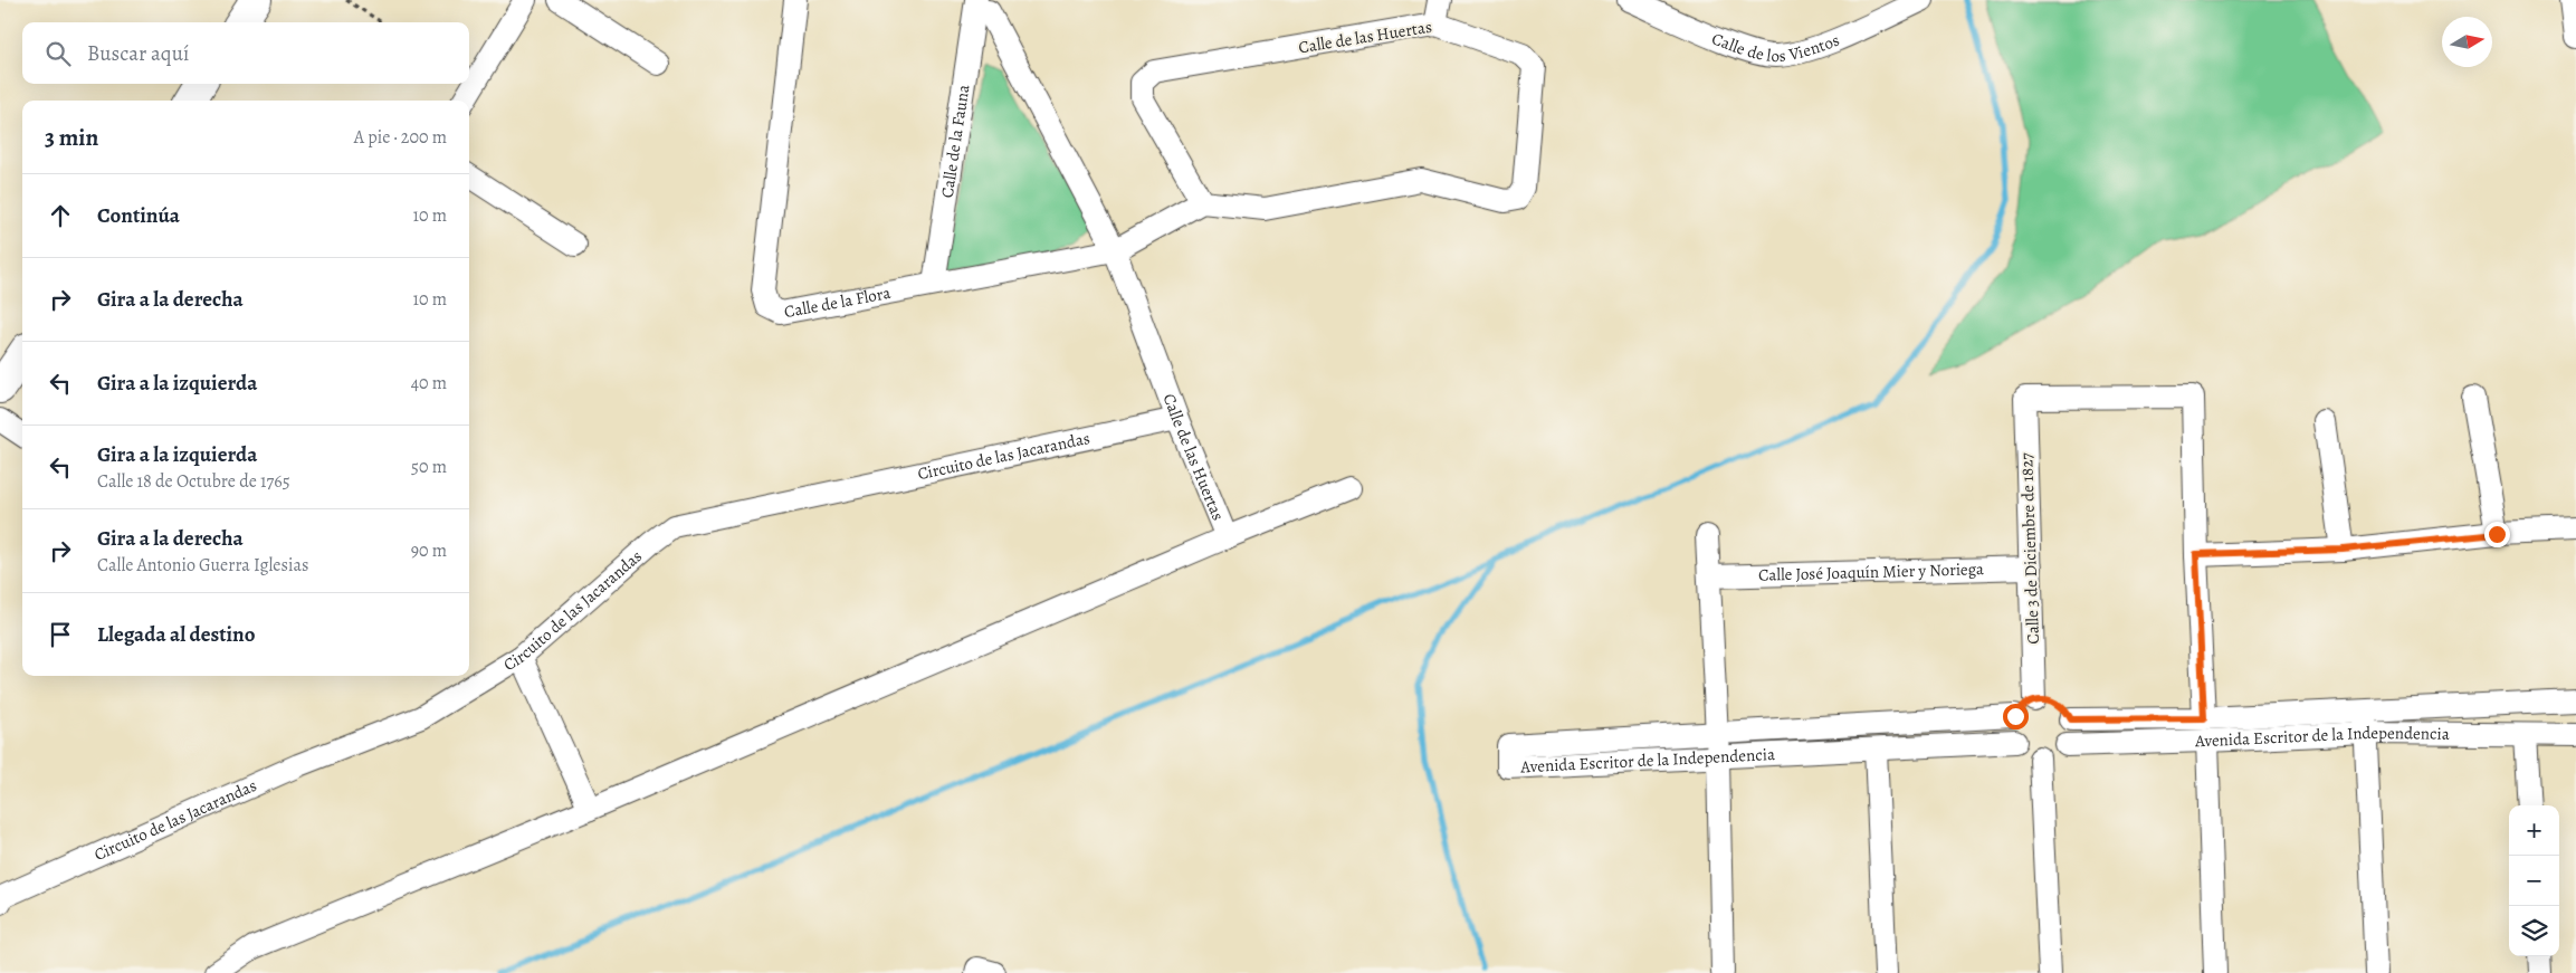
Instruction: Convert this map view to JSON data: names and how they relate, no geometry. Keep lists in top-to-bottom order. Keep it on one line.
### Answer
{"streets":{"street":["Calle de los Vientos","Calle de las Huertas","Calle de la Fauna","Calle de la Flora","Circuito de las Jacarandas","Calle 3 de Diciembre de 1827","Calle José Joaquín Mier y Noriega","Avenida Escritor de la Independencia"]},"crossings":[["Calle de las Huertas","Calle de la Fauna"],["Calle de las Huertas","Calle de la Flora"],["Calle de las Huertas","Circuito de las Jacarandas"],["Calle de la Fauna","Calle de la Flora"],["Calle 3 de Diciembre de 1827","Calle José Joaquín Mier y Noriega"],["Calle 3 de Diciembre de 1827","Avenida Escritor de la Independencia"]],"north":"right","page":{"search":"Buscar aquí","heading":["3 min","A pie · 200 m"],"list":[["Continúa","10 m"],["Gira a la derecha","10 m"],["Gira a la izquierda","40 m"],["Gira a la izquierda","Calle 18 de Octubre de 1765","50 m"],["Gira a la derecha","Calle Antonio Guerra Iglesias","90 m"],"Llegada al destino"],"map_buttons":["+","−"]}}
